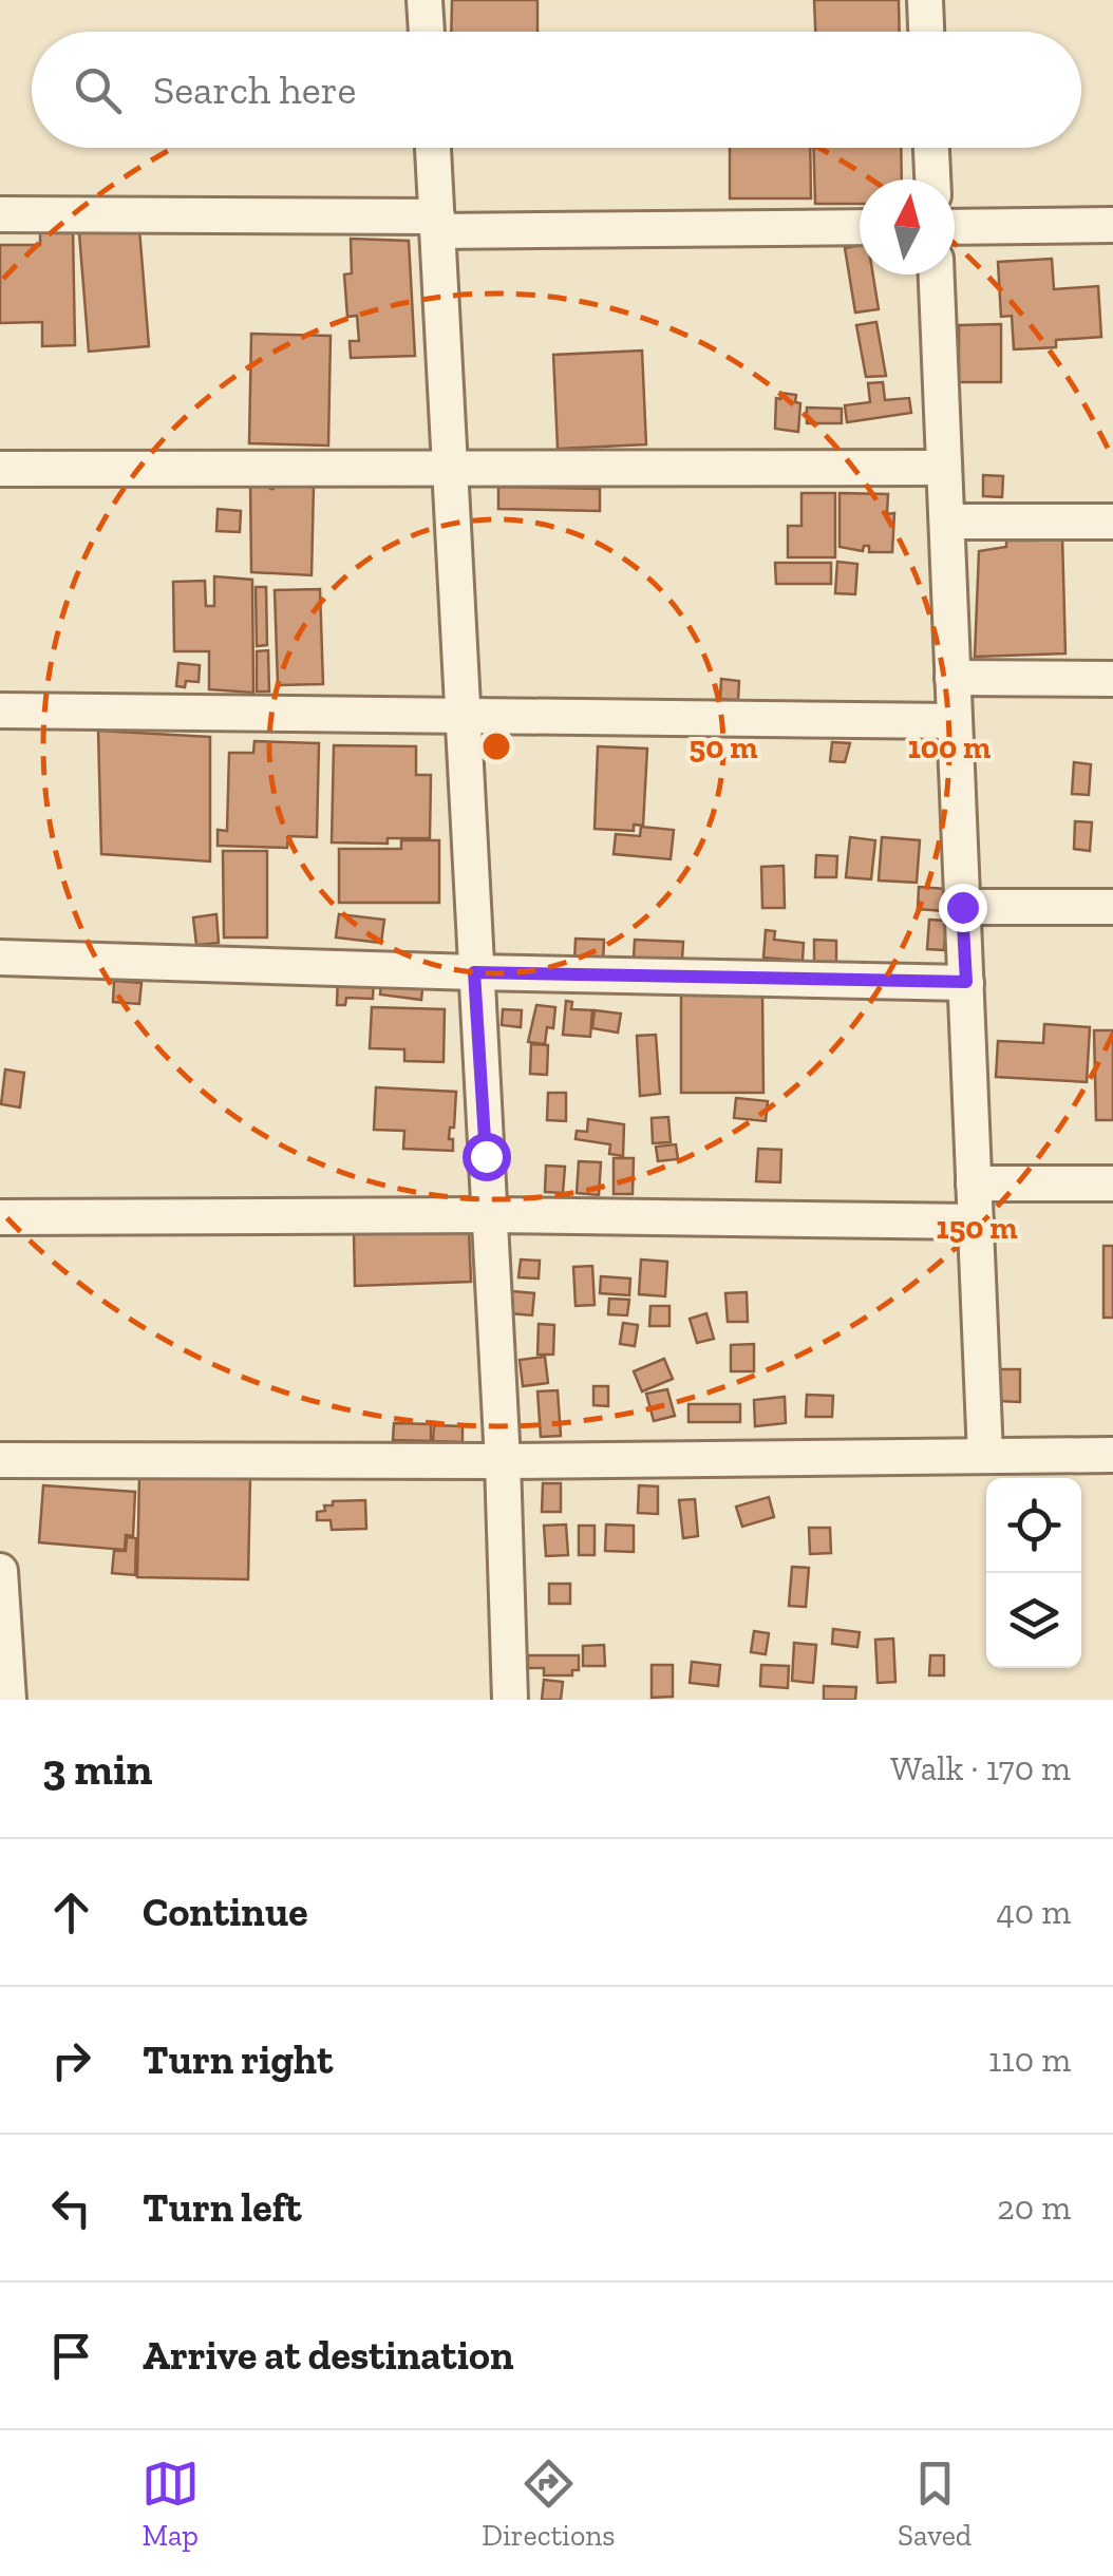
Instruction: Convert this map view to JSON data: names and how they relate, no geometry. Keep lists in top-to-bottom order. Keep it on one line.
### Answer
{"north":"top","page":{"search":"Search here","heading":["3 min","Walk · 170 m"],"list":[["Continue","40 m"],["Turn right","110 m"],["Turn left","20 m"],"Arrive at destination"],"nav":["Map","Directions","Saved"]},"rings":["50 m","100 m","150 m"]}
